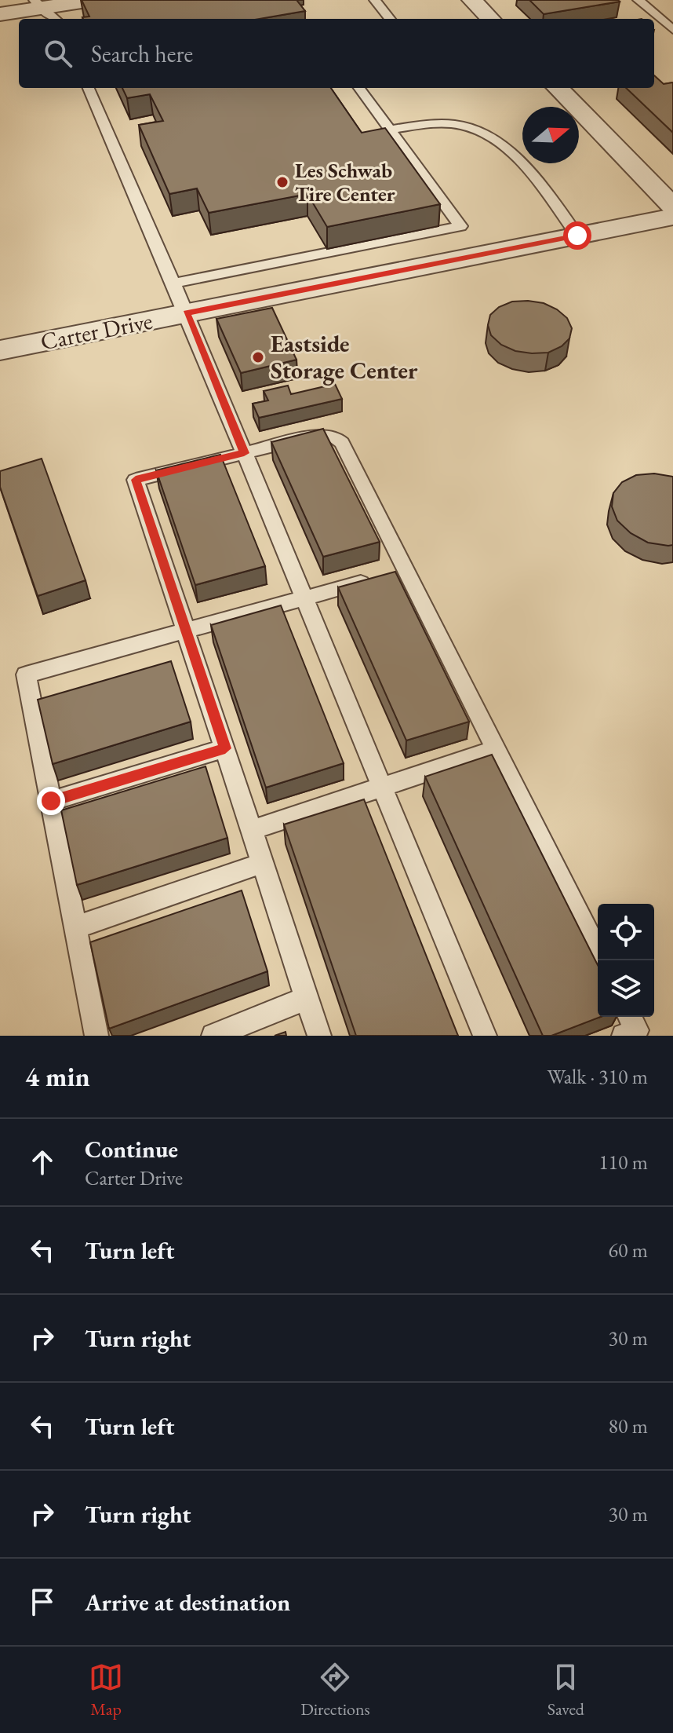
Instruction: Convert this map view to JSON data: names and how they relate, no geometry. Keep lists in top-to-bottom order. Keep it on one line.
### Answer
{"streets":{"street":["Carter Drive"]},"places":["Les Schwab Tire Center","Eastside Storage Center"],"north":"right","page":{"search":"Search here","heading":["4 min","Walk · 310 m"],"list":[["Continue","Carter Drive","110 m"],["Turn left","60 m"],["Turn right","30 m"],["Turn left","80 m"],["Turn right","30 m"],"Arrive at destination"],"nav":["Map","Directions","Saved"]}}
